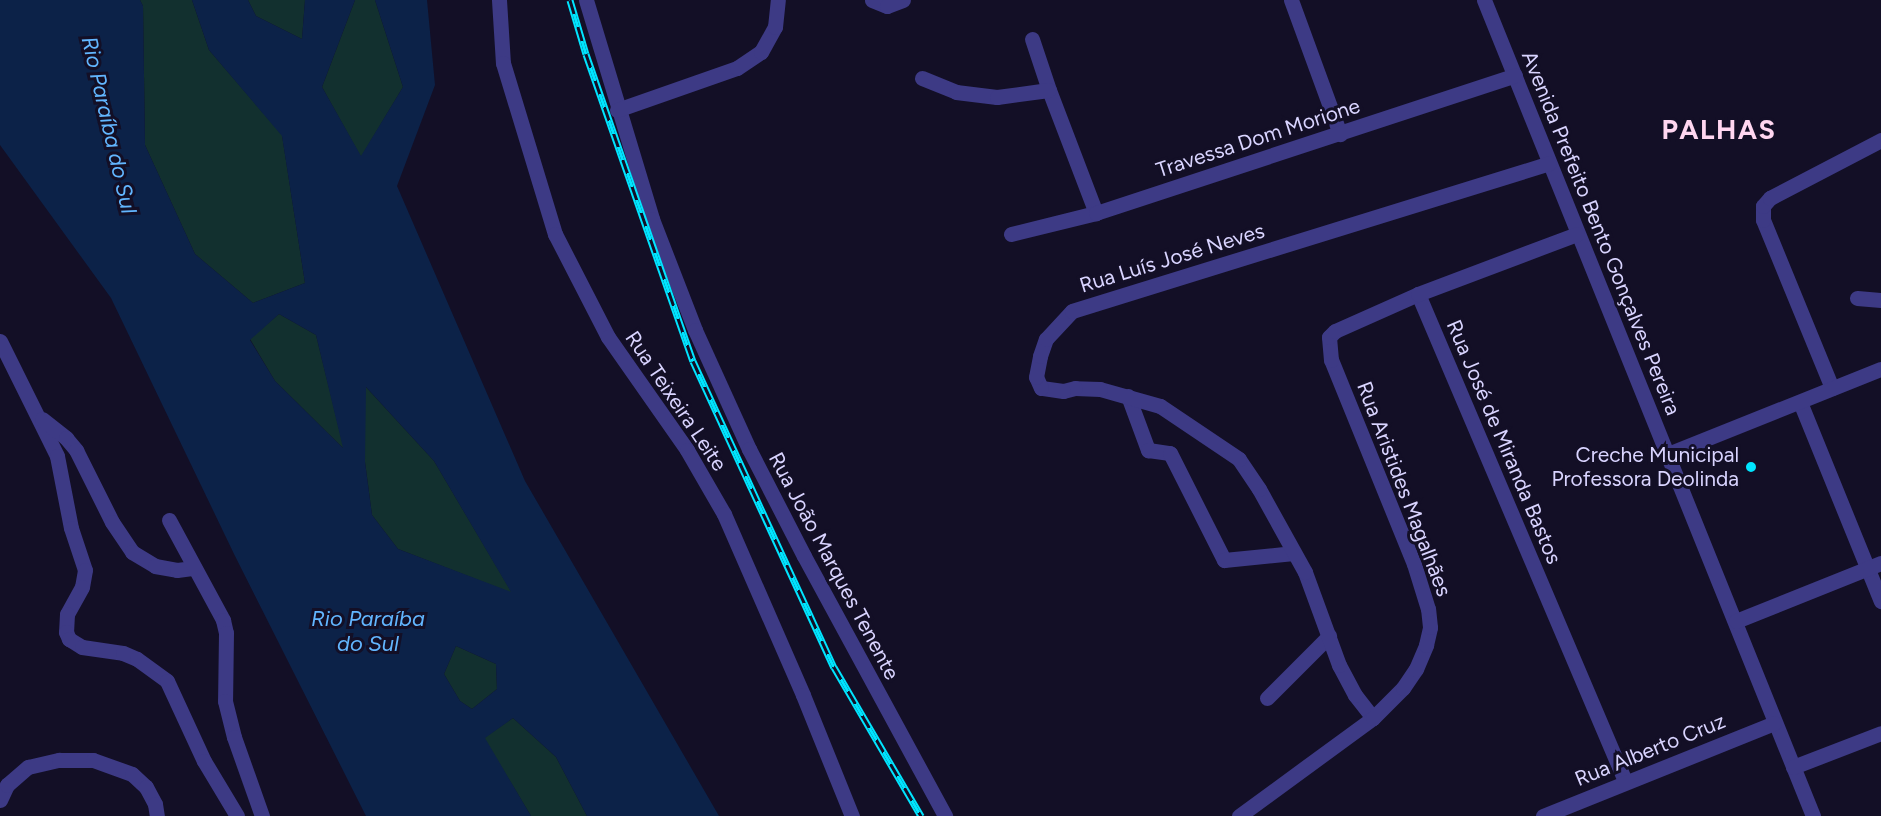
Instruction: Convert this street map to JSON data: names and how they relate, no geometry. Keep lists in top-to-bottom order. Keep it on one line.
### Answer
{"streets":{"street":["Travessa Dom Morione","Avenida Prefeito Bento Gonçalves Pereira","Rua Luís José Neves","Rua Teixeira Leite","Rua José de Miranda Bastos","Rua Aristides Magalhães","Rua João Marques Tenente","Rua Alberto Cruz"]},"crossings":[["Travessa Dom Morione","Avenida Prefeito Bento Gonçalves Pereira"],["Avenida Prefeito Bento Gonçalves Pereira","Rua Luís José Neves"],["Avenida Prefeito Bento Gonçalves Pereira","Rua Alberto Cruz"],["Rua Luís José Neves","Rua Aristides Magalhães"],["Rua José de Miranda Bastos","Rua Aristides Magalhães"],["Rua José de Miranda Bastos","Rua Alberto Cruz"]],"districts":["PALHAS"],"water":["Rio Paraíba do Sul"],"places":["Creche Municipal Professora Deolinda"]}
